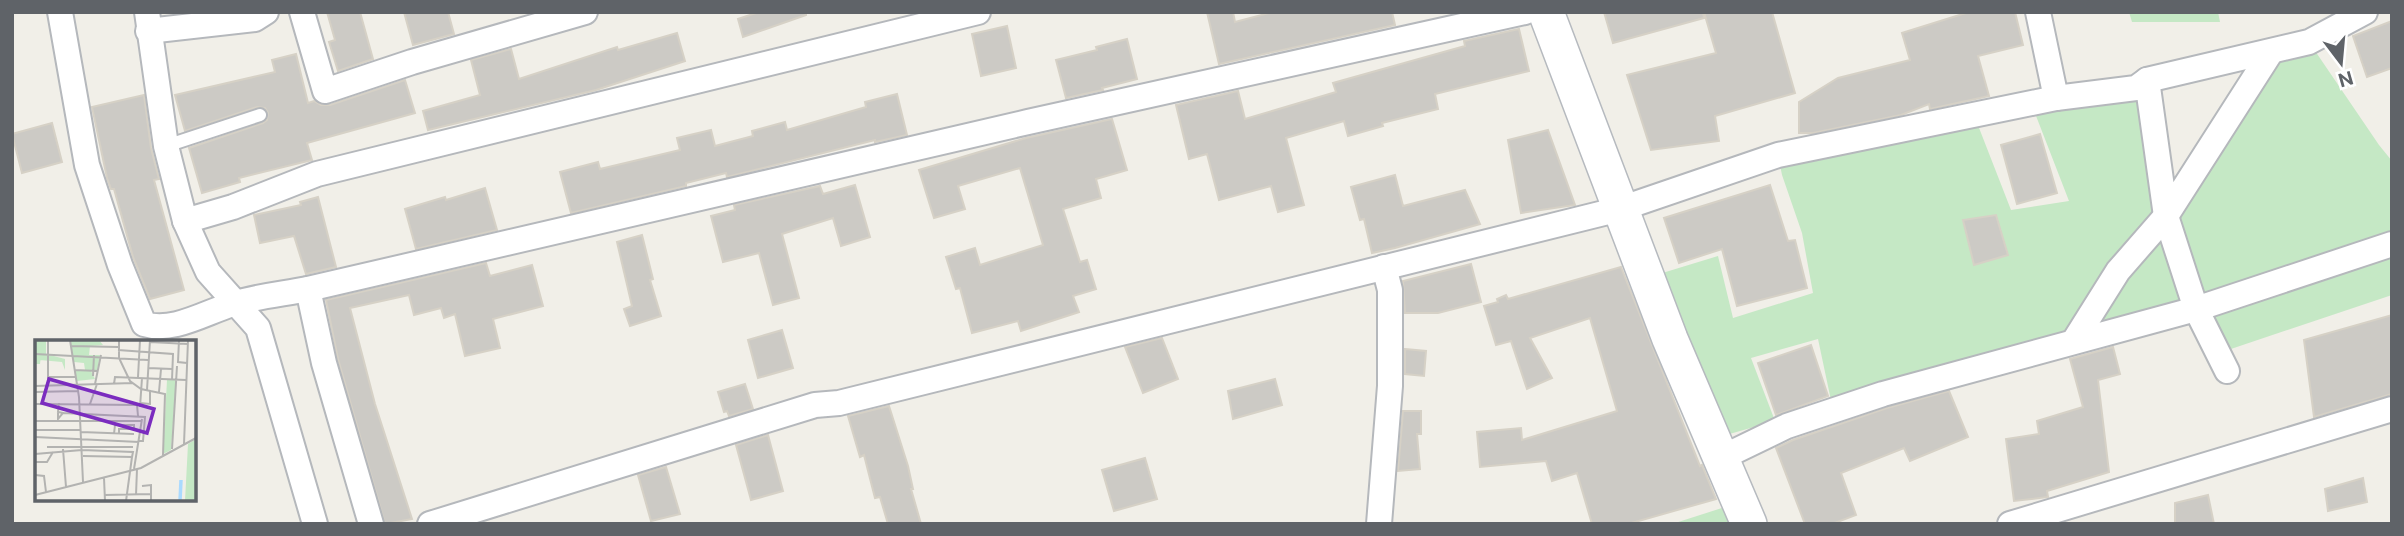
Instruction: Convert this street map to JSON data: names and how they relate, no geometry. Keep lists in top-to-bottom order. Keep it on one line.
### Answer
{"north":"bottom"}
